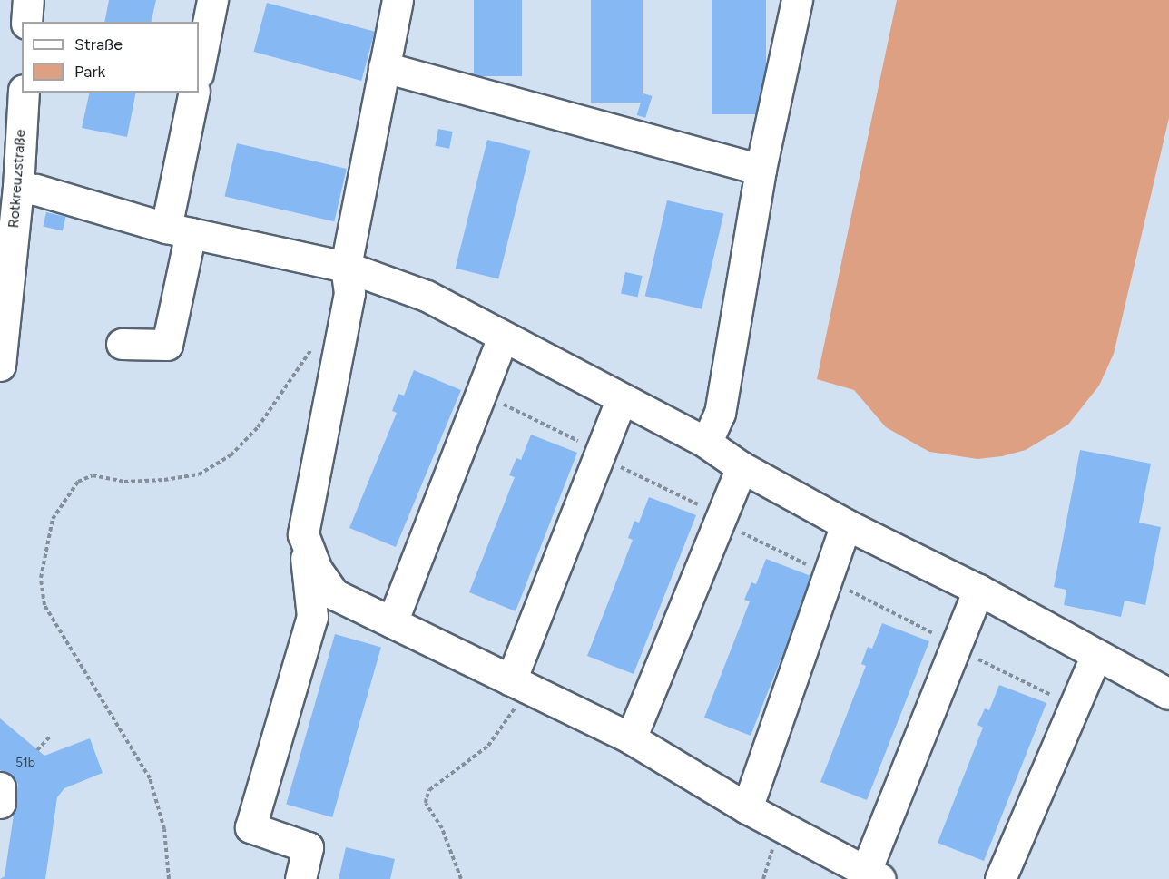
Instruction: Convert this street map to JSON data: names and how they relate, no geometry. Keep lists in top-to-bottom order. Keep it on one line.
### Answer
{"streets":{"street":["Rotkreuzstraße"]},"house_numbers":["51b"],"legend":["Straße","Park"]}
